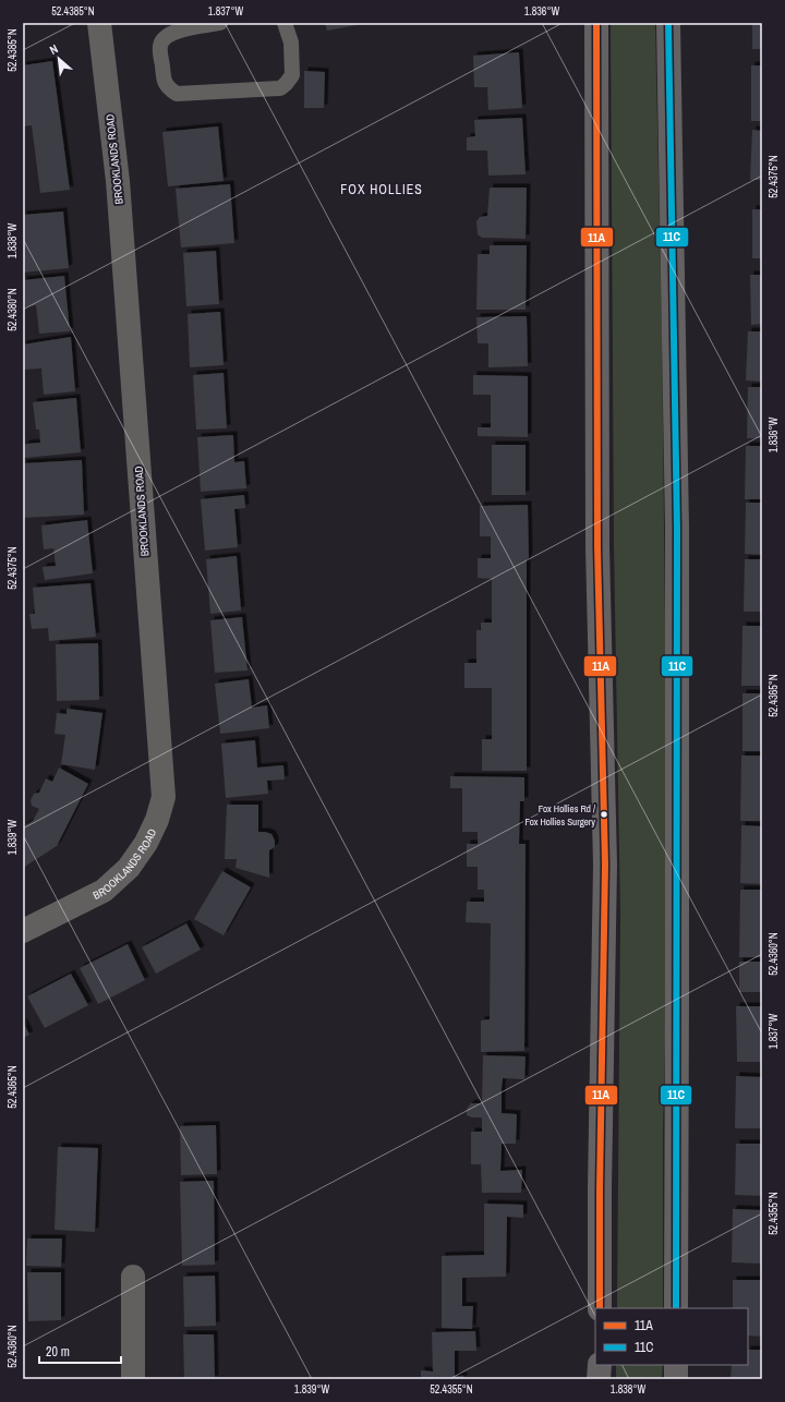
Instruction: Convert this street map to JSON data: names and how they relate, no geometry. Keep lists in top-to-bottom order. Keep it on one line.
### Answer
{"streets":{"street":["BROOKLANDS ROAD"]},"districts":["FOX HOLLIES"],"places":["Fox Hollies Rd / Fox Hollies Surgery"],"lines":["transit line 11A","transit line 11C"],"legend":["11A","11C"],"scale_bar":"20 m","north":"top left","coordinates":["52.4385°N","1.837°W","1.836°W","52.4375°N","1.838°W","52.4380°N","52.4365°N","1.839°W","52.4360°N","52.4355°N"]}
